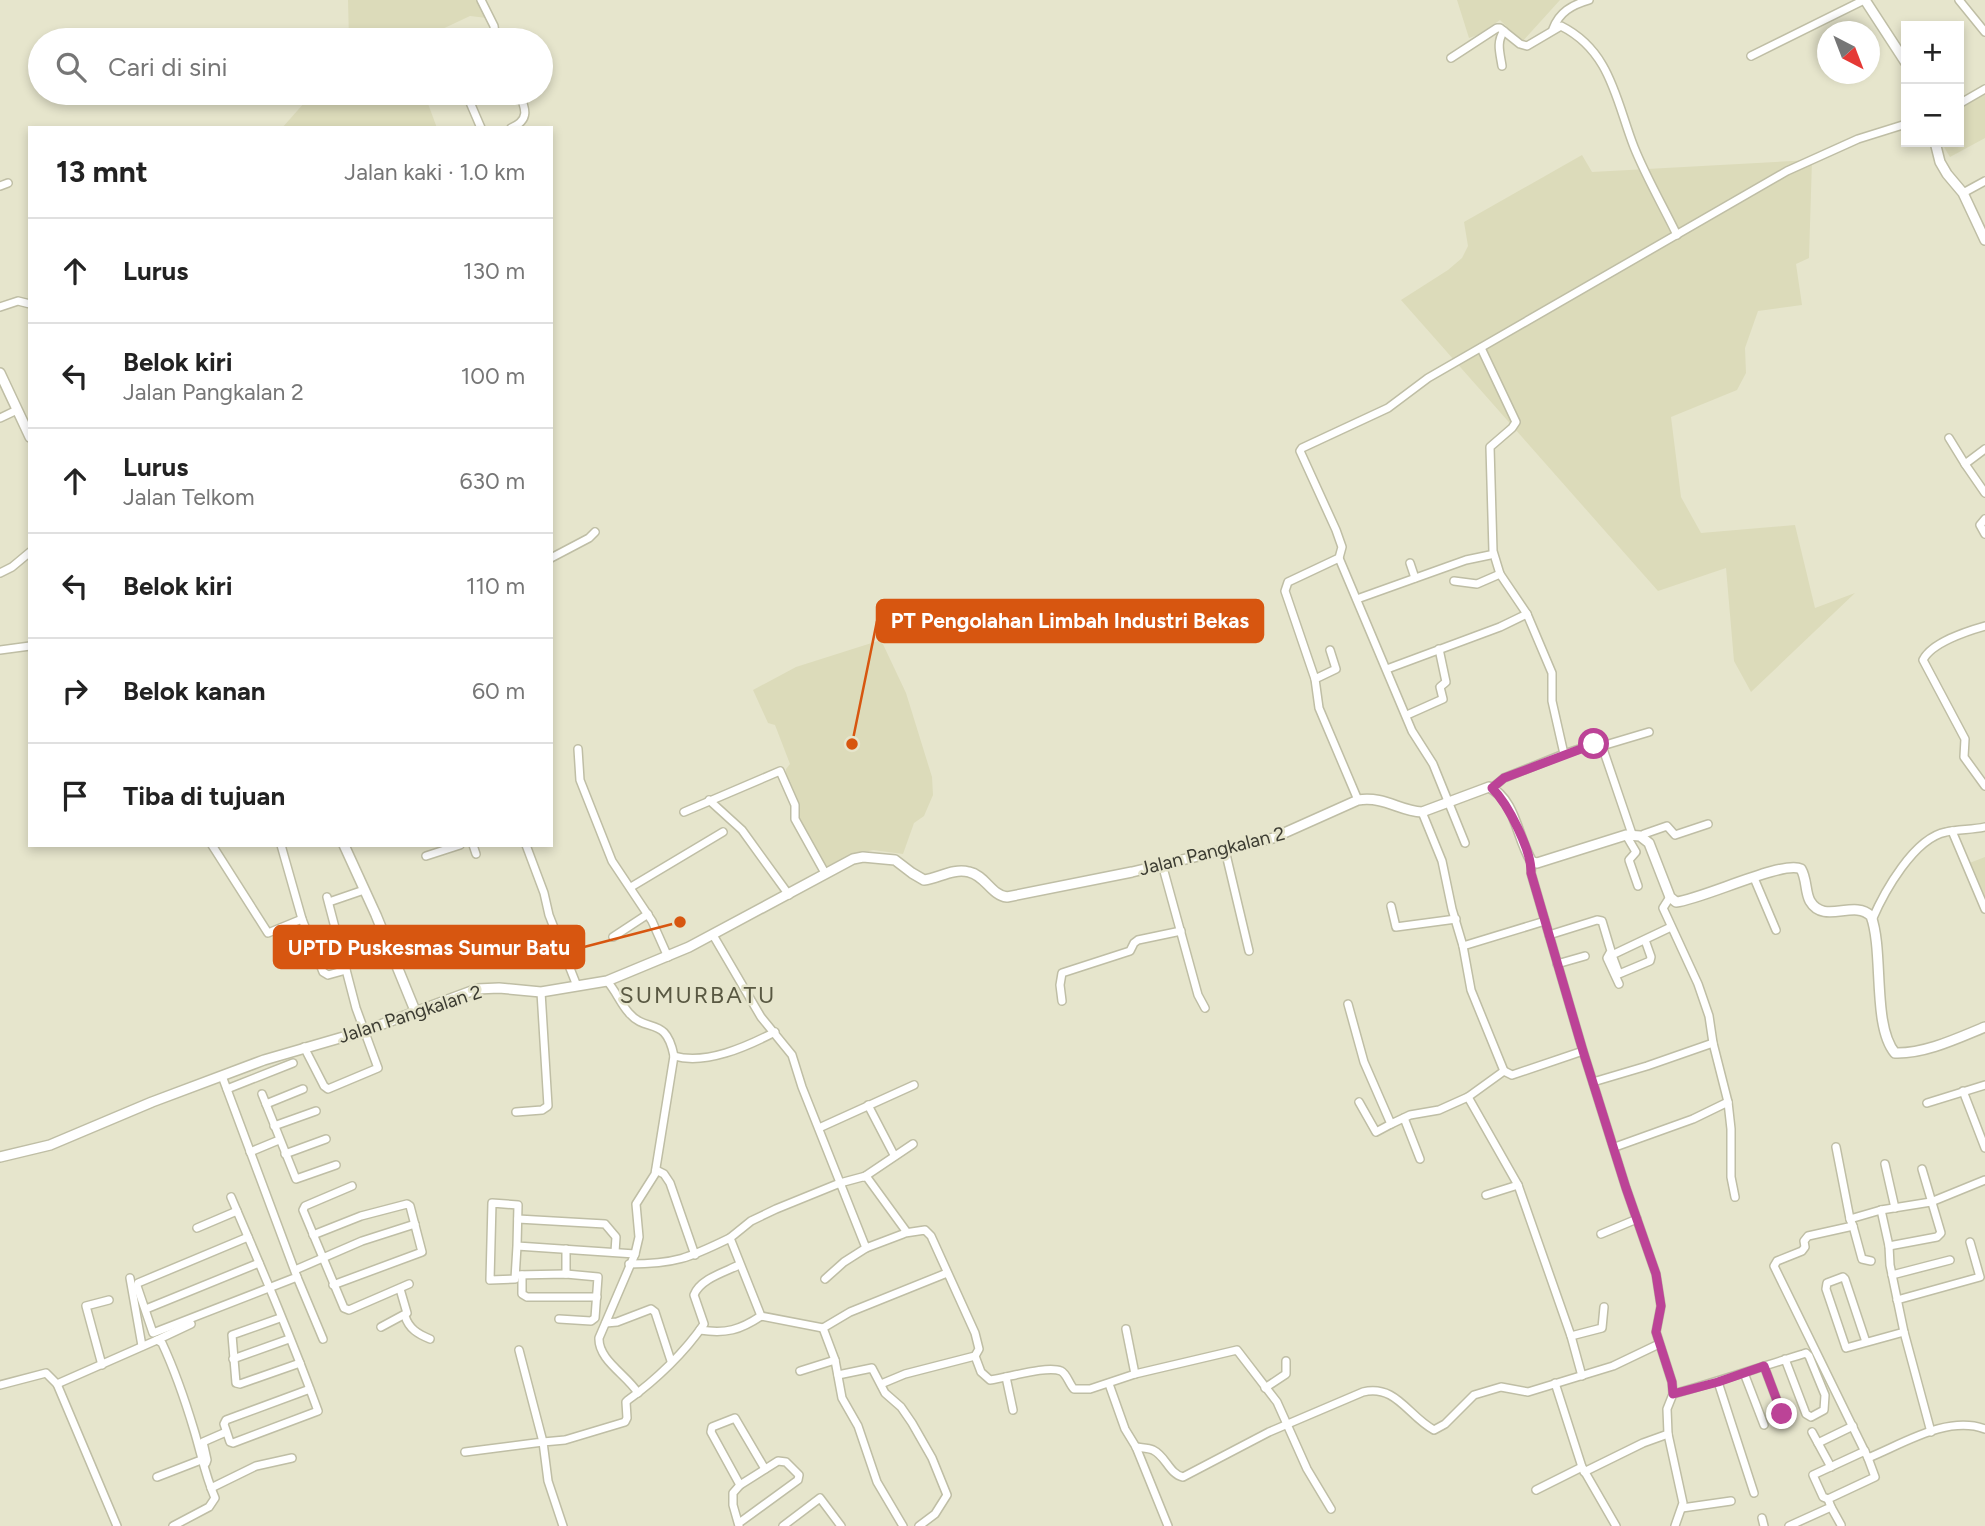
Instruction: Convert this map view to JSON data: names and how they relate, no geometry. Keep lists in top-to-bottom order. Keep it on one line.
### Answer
{"streets":{"street":["Jalan Pangkalan 2"]},"districts":["SUMURBATU"],"places":["PT Pengolahan Limbah Industri Bekas","UPTD Puskesmas Sumur Batu"],"north":"bottom right","page":{"map_buttons":["+","−"],"search":"Cari di sini","heading":["13 mnt","Jalan kaki · 1.0 km"],"list":[["Lurus","130 m"],["Belok kiri","Jalan Pangkalan 2","100 m"],["Lurus","Jalan Telkom","630 m"],["Belok kiri","110 m"],["Belok kanan","60 m"],"Tiba di tujuan"]}}
